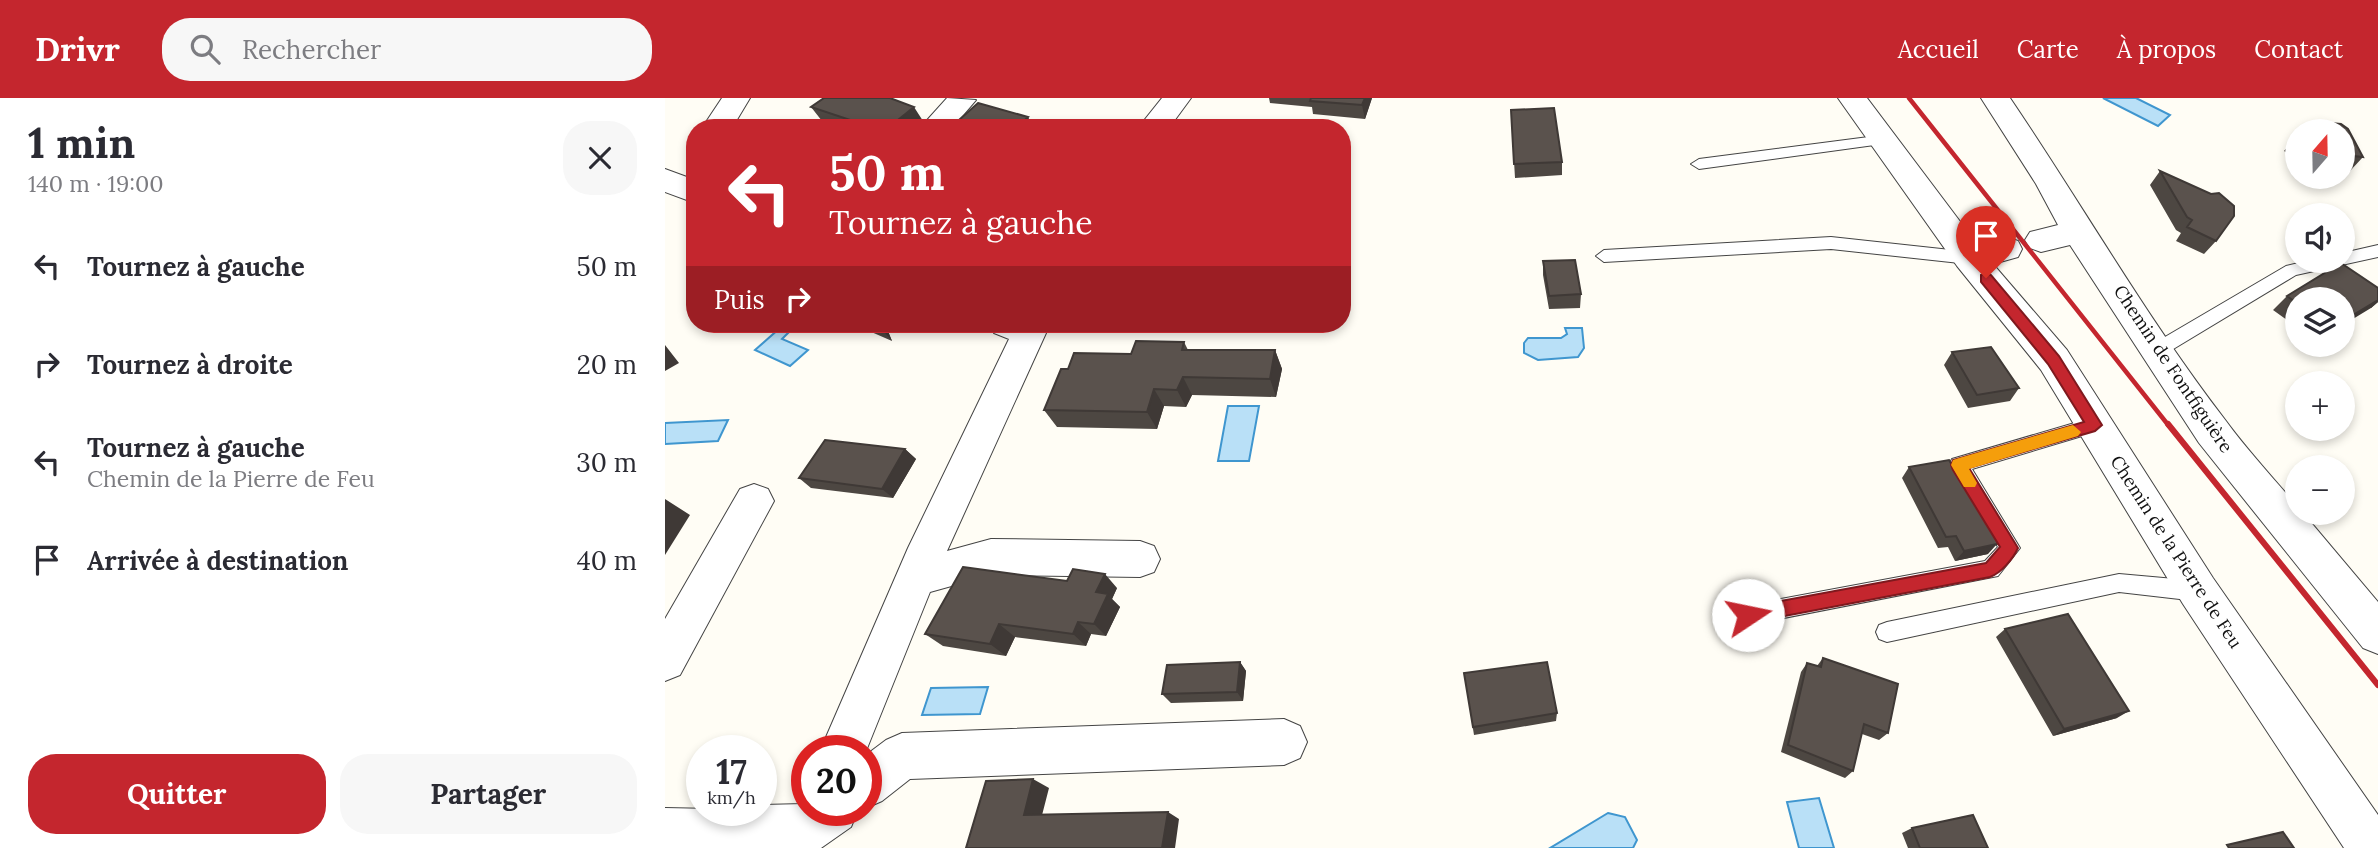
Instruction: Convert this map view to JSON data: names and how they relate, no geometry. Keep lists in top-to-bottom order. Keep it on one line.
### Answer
{"streets":{"street":["Chemin de Fontfiguière","Chemin de la Pierre de Feu"]},"north":"top","page":{"header":"Drivr","search":"Rechercher","nav":["Accueil","Carte","À propos","Contact"],"heading":["1 min","140 m · 19:00"],"map_buttons":["+","−"],"turn":["50 m","Tournez à gauche"],"list":[{"name":"Tournez à gauche","value":"50 m"},{"name":"Tournez à droite","value":"20 m"},{"name":"Tournez à gauche","note":"Chemin de la Pierre de Feu","value":"30 m"},{"name":"Arrivée à destination","value":"40 m"}],"then":"Puis","speed":"17 km/h","limit":"20","buttons":["Quitter","Partager"]}}
